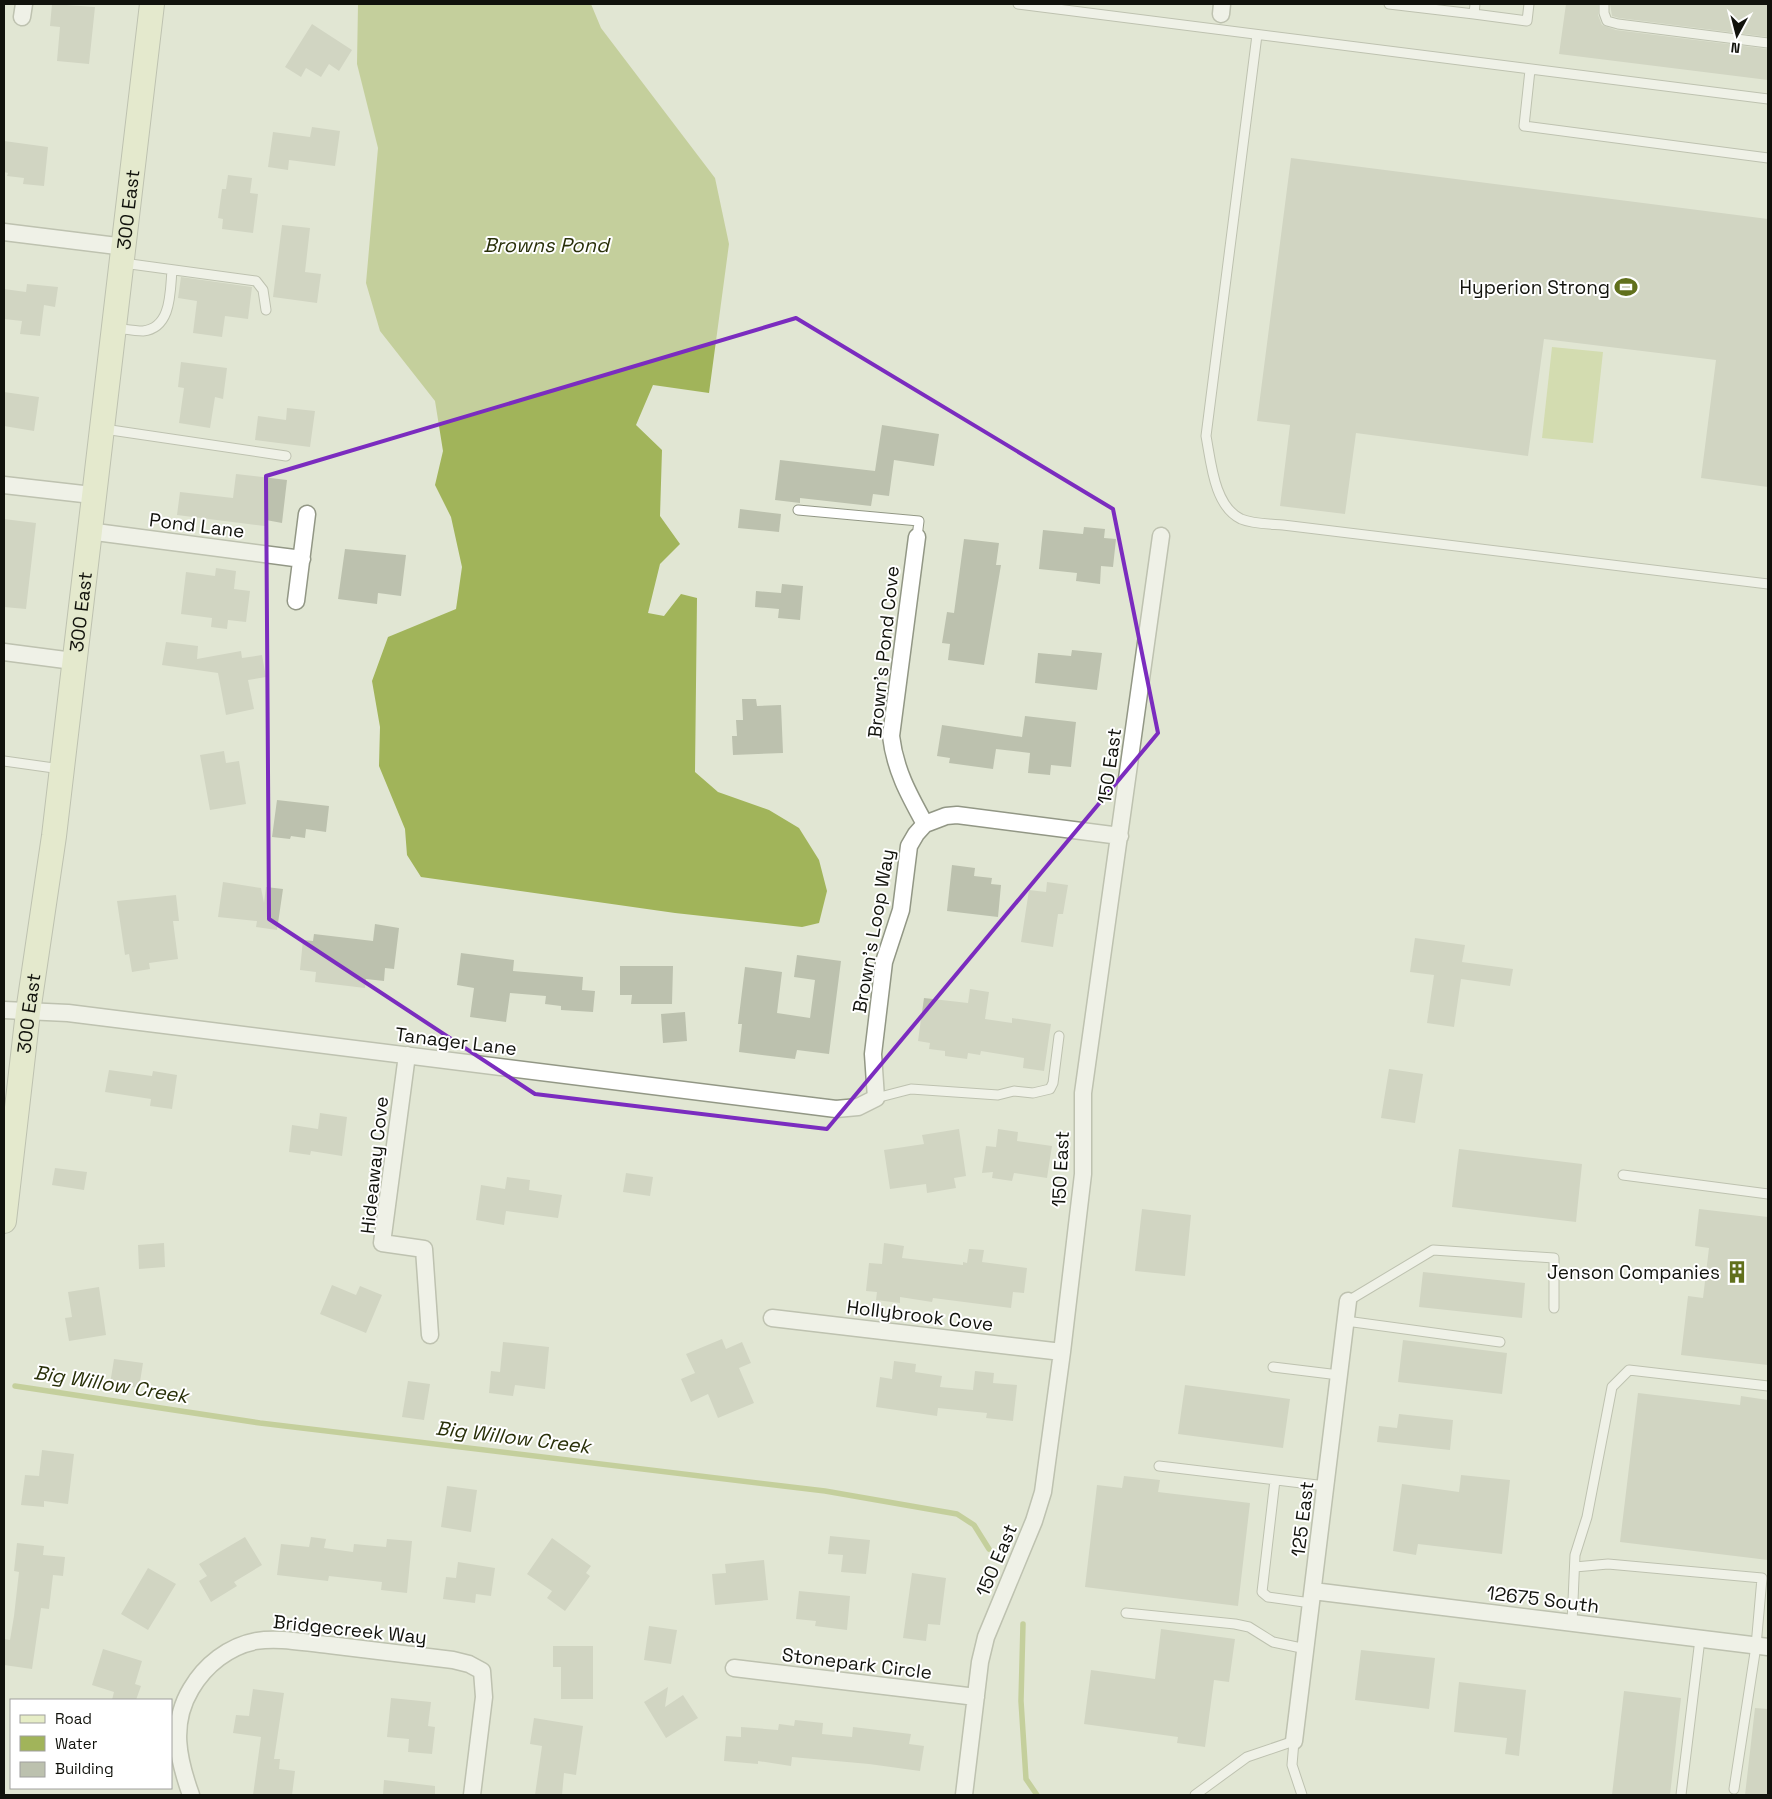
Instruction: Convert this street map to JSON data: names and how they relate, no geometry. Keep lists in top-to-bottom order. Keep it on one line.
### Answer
{"streets":{"main road":["300 East"],"street":["Pond Lane","Brown's Pond Cove","150 East","Brown's Loop Way","Tanager Lane","Hideaway Cove","Hollybrook Cove","125 East","12675 South","Bridgecreek Way","Stonepark Circle"]},"crossings":[["300 East","Pond Lane"],["300 East","Tanager Lane"],["Brown's Pond Cove","Brown's Loop Way"],["150 East","Hollybrook Cove"],["150 East","Stonepark Circle"],["Brown's Loop Way","Tanager Lane"],["Tanager Lane","Hideaway Cove"],["125 East","12675 South"]],"water":["Browns Pond","Big Willow Creek"],"places":{"sports":["Hyperion Strong"],"building":["Jenson Companies"]},"legend":["Road","Water","Building"],"north":"bottom"}
